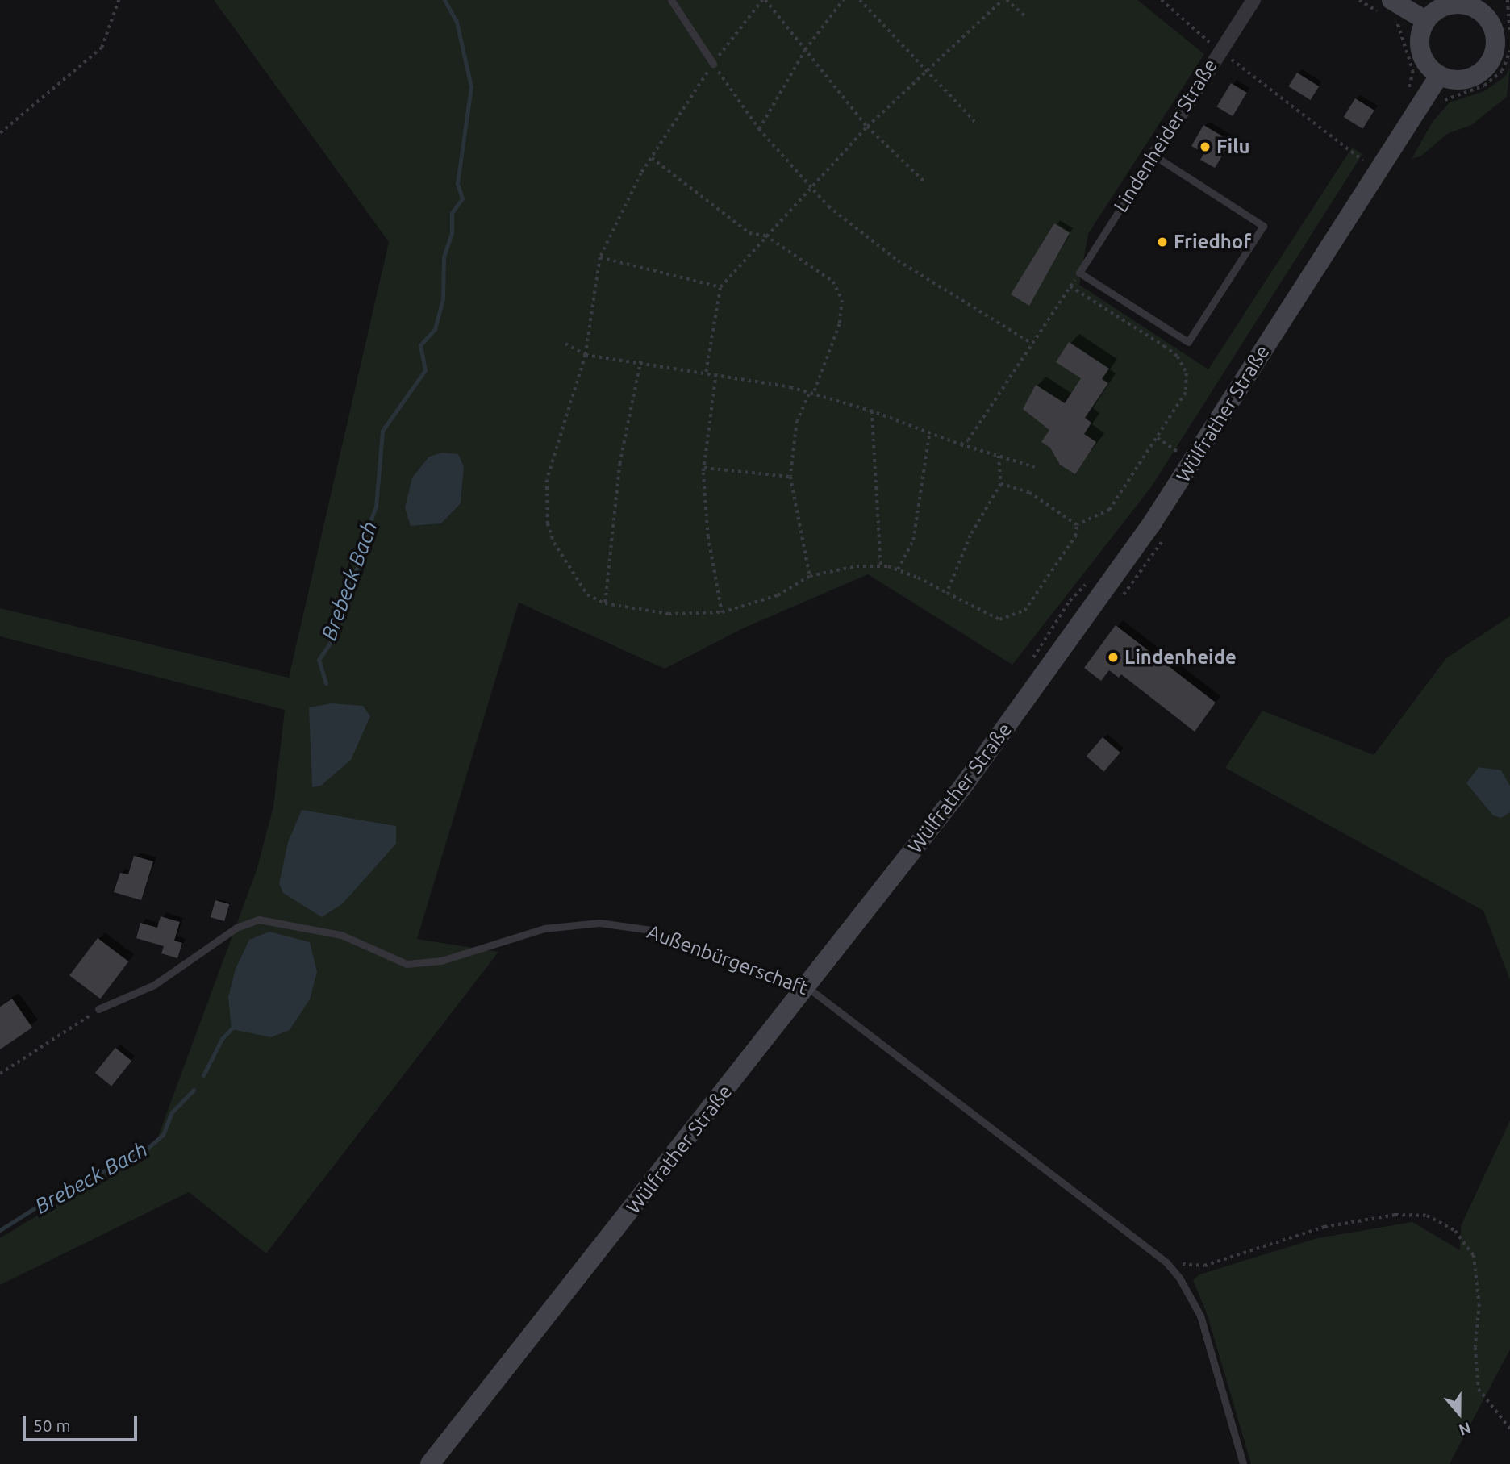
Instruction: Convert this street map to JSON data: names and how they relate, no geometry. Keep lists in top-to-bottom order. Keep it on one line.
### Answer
{"streets":{"main road":["Wülfrather Straße"],"street":["Lindenheider Straße"],"lane":["Außenbürgerschaft"]},"crossings":[["Wülfrather Straße","Außenbürgerschaft"]],"water":["Brebeck Bach"],"places":["Filu","Friedhof","Lindenheide"],"scale_bar":"50 m","north":"bottom"}
